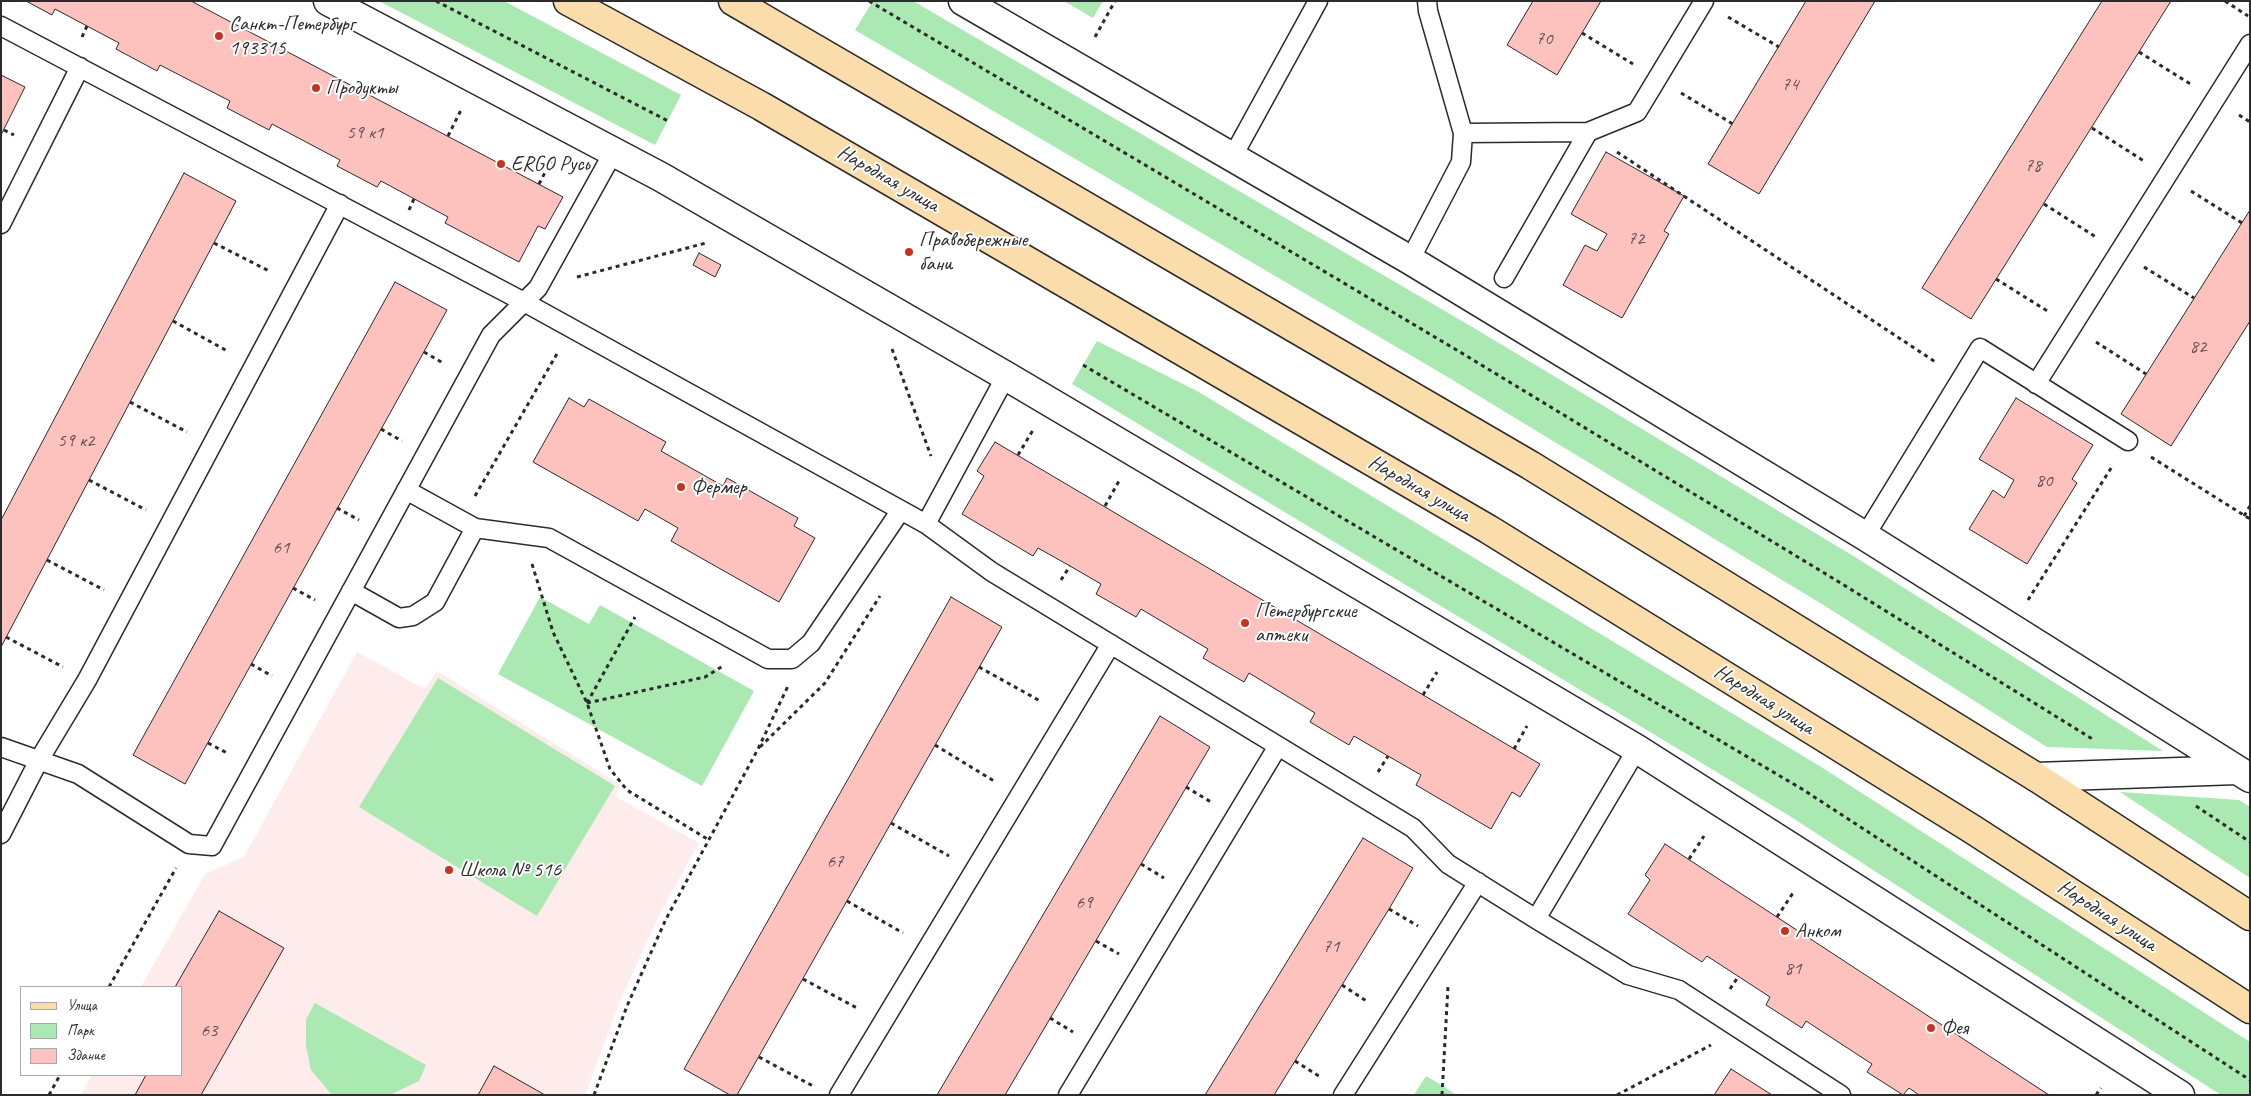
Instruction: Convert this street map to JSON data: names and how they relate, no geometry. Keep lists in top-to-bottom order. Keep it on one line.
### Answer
{"streets":{"main road":["Народная улица"]},"places":["Санкт-Петербург 193315","Продукты","ERGO Русь","Правобережные бани","Фермер","Петербургские аптеки","Школа № 516","Анком","Фея"],"house_numbers":["70","74","59 к1","78","72","82","59 к2","80","61","67","69","71","81","63"],"legend":["Улица","Парк","Здание"]}
